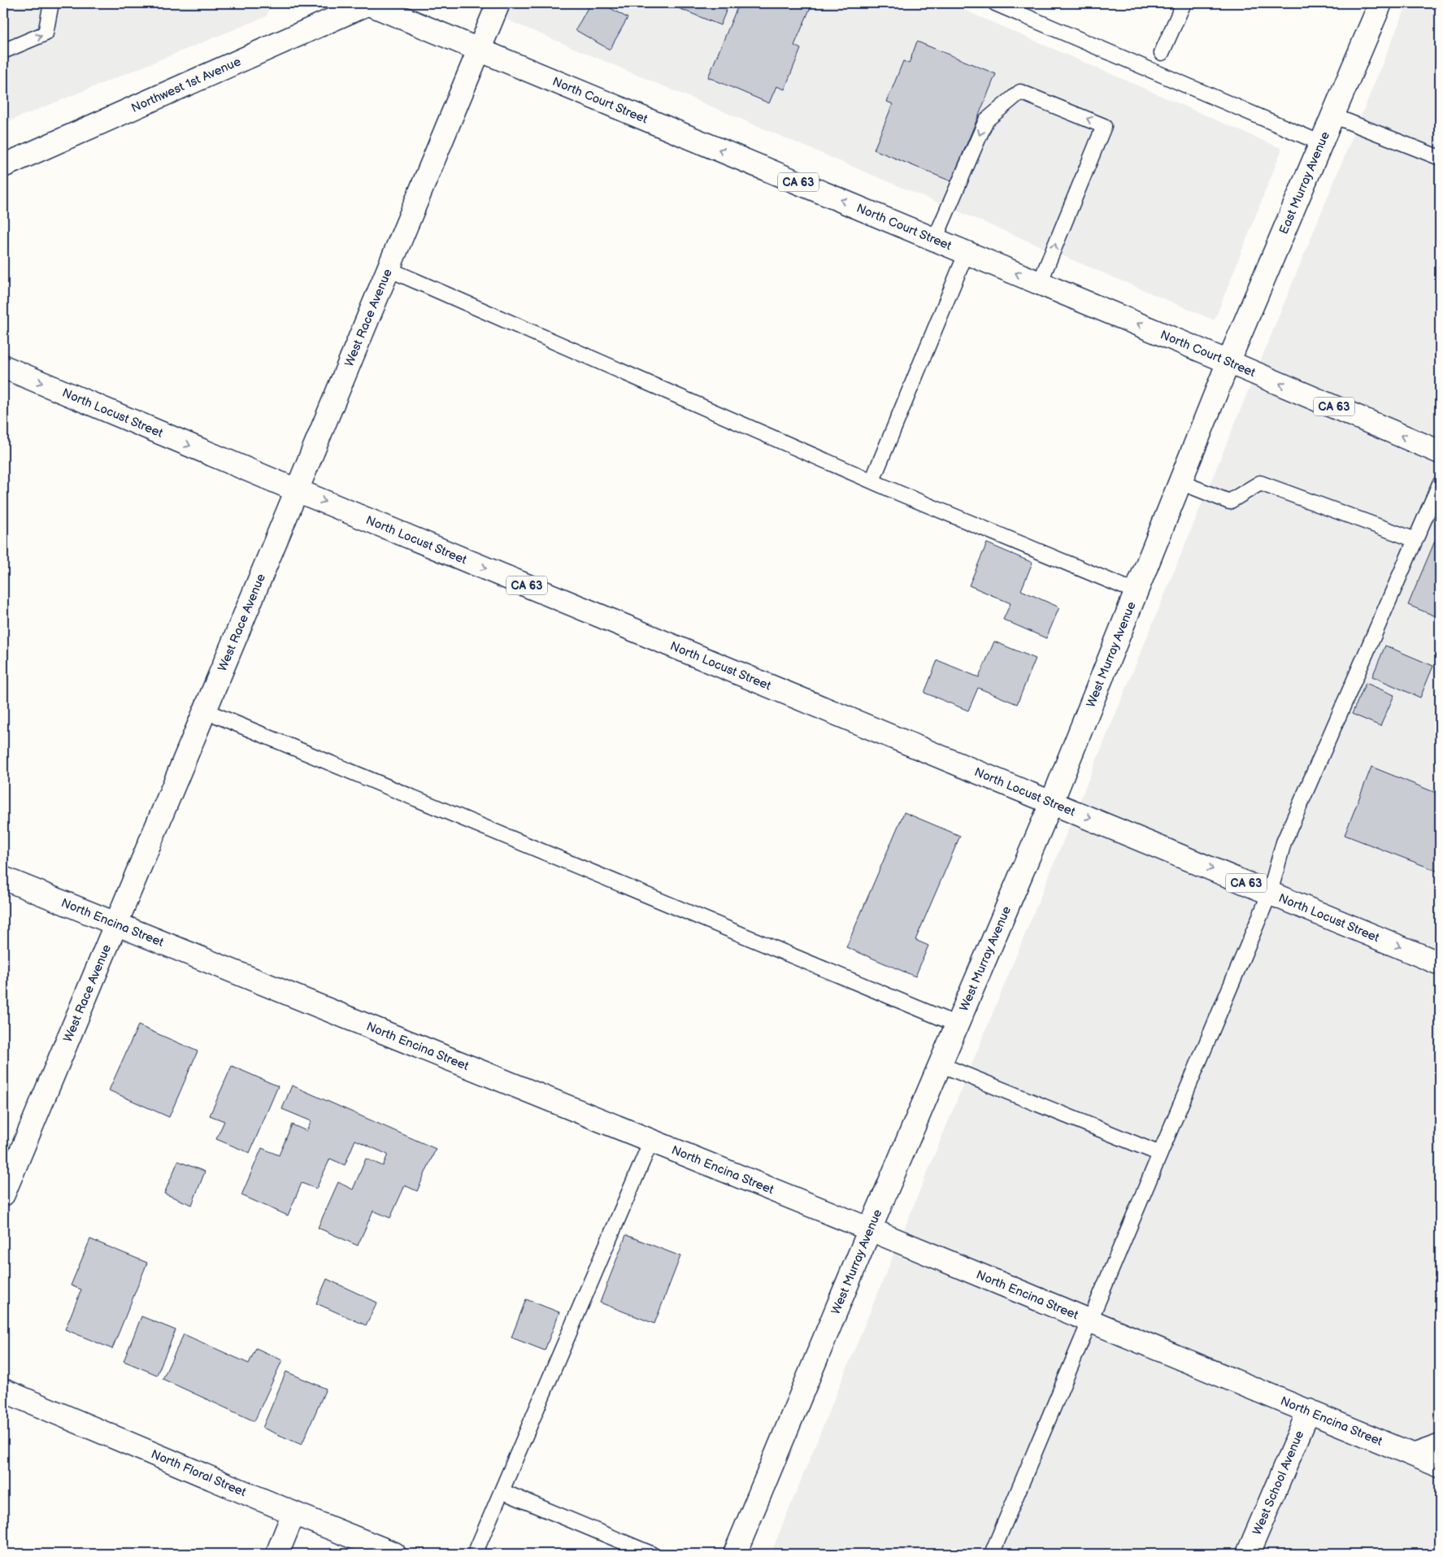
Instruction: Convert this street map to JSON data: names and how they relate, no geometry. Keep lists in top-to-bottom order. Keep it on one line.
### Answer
{"streets":{"street":["Northwest 1st Avenue","North Court Street","CA 63","East Murray Avenue","West Race Avenue","North Locust Street","West Murray Avenue","North Encina Street","North Floral Street","West School Avenue"]},"crossings":[["Northwest 1st Avenue","North Court Street"],["North Court Street","East Murray Avenue"],["North Court Street","West Race Avenue"],["North Court Street","West Murray Avenue"],["East Murray Avenue","West Murray Avenue"],["West Race Avenue","North Locust Street"],["West Race Avenue","North Encina Street"],["North Locust Street","West Murray Avenue"],["West Murray Avenue","North Encina Street"],["North Encina Street","West School Avenue"]],"one_way":["North Court Street","North Locust Street"]}
